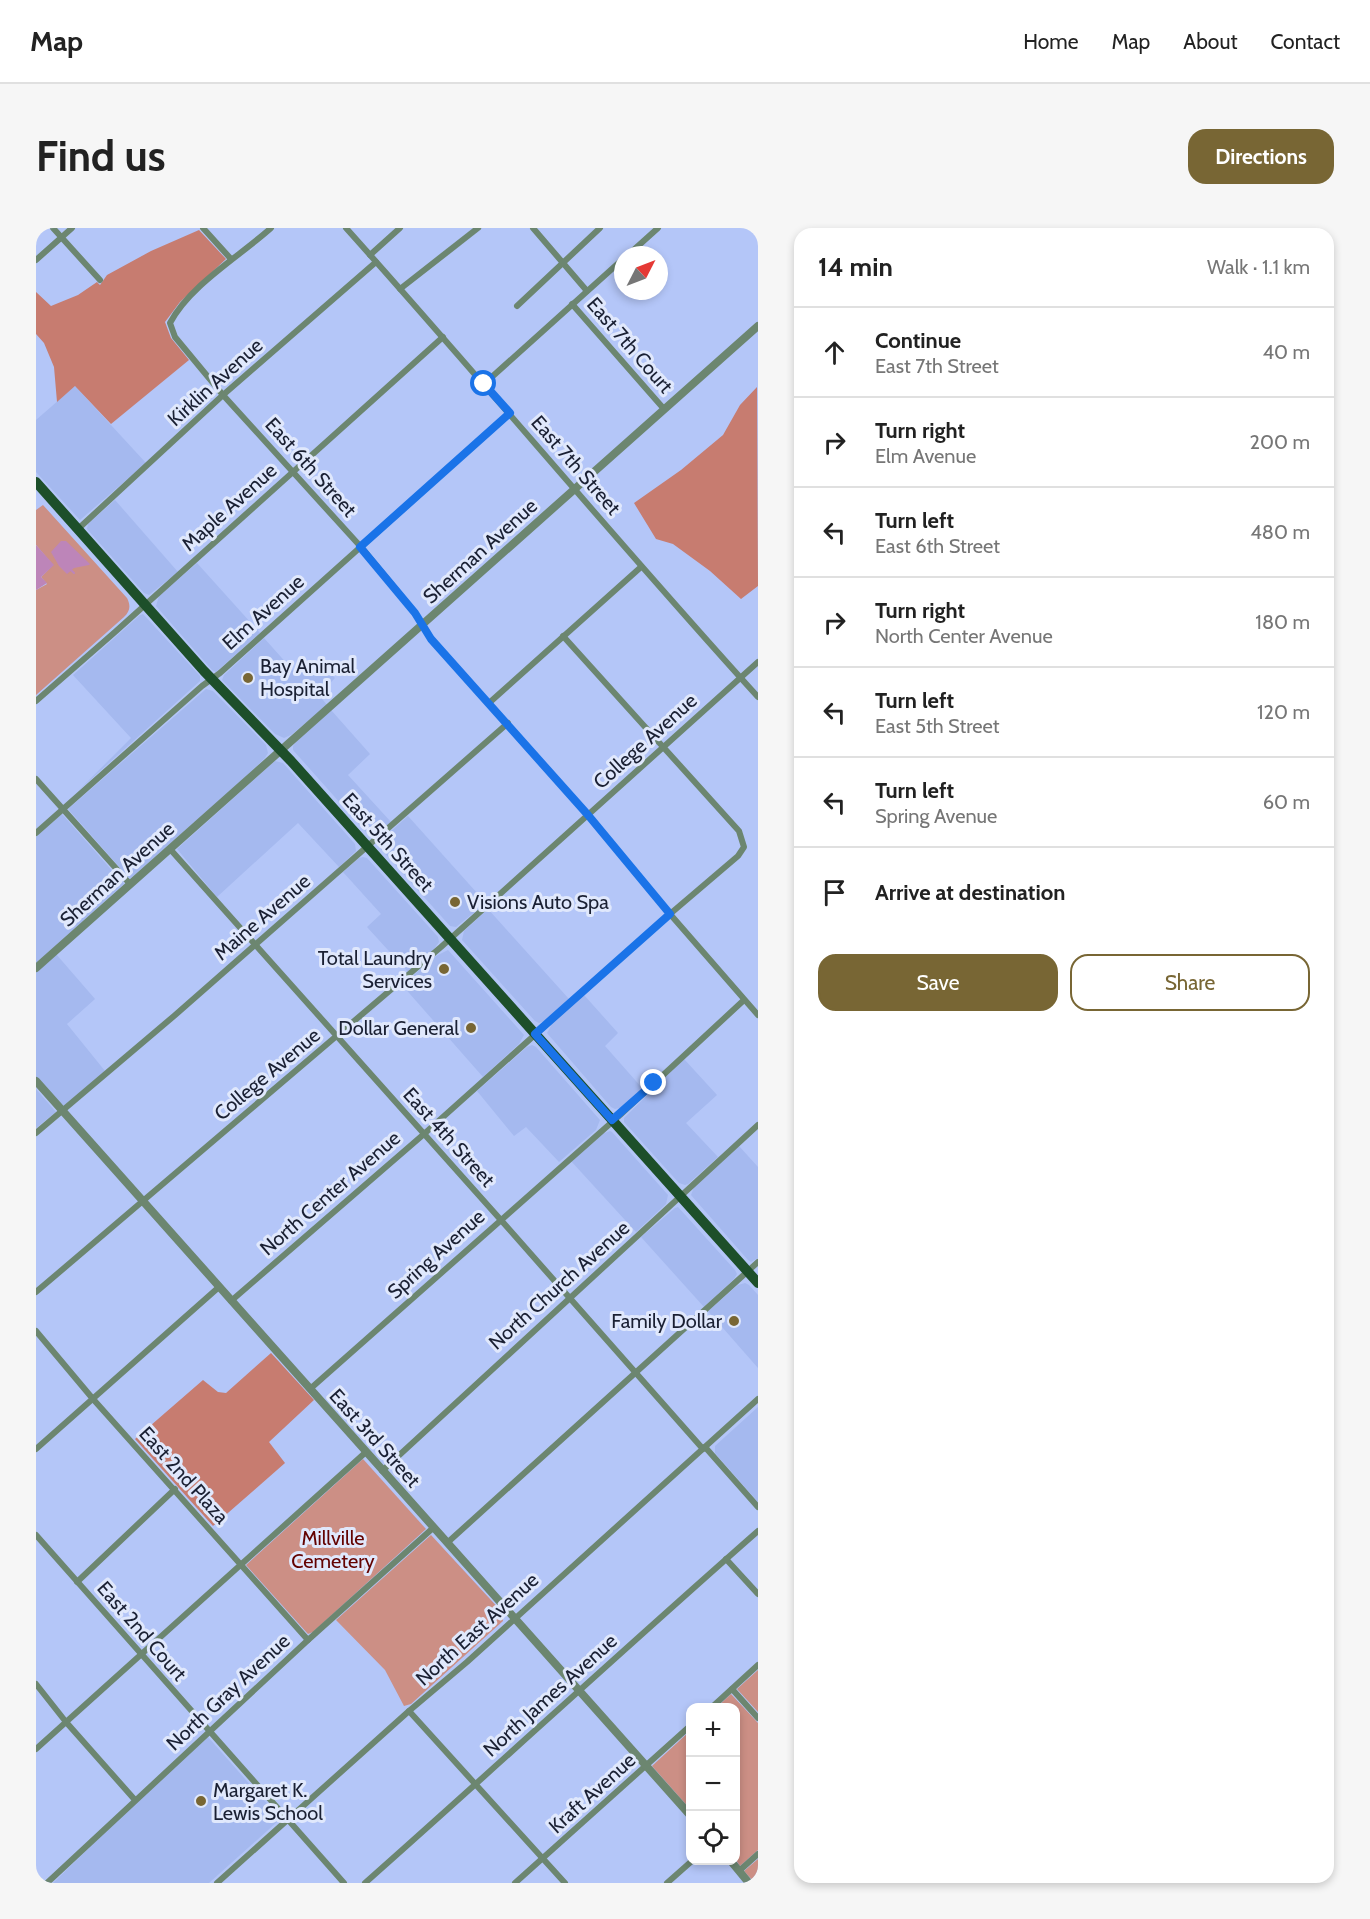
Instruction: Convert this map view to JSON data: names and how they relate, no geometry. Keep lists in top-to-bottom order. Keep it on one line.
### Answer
{"streets":{"main road":["East 5th Street"],"street":["East 7th Court","Kirklin Avenue","East 7th Street","East 6th Street","Maple Avenue","Sherman Avenue","Elm Avenue","College Avenue","Maine Avenue","East 4th Street","North Center Avenue","Spring Avenue","North Church Avenue","East 3rd Street","East 2nd Plaza","North East Avenue","East 2nd Court","North Gray Avenue","North James Avenue","Kraft Avenue"]},"crossings":[["East 7th Court","Sherman Avenue"],["Kirklin Avenue","East 7th Street"],["Kirklin Avenue","East 6th Street"],["Kirklin Avenue","East 5th Street"],["East 7th Street","Maple Avenue"],["East 7th Street","Sherman Avenue"],["East 7th Street","Elm Avenue"],["East 7th Street","College Avenue"],["East 6th Street","Maple Avenue"],["East 6th Street","Sherman Avenue"],["East 6th Street","Elm Avenue"],["East 6th Street","College Avenue"],["East 6th Street","Maine Avenue"],["East 6th Street","North Center Avenue"],["East 6th Street","Spring Avenue"],["Maple Avenue","East 5th Street"],["Sherman Avenue","East 5th Street"],["Sherman Avenue","East 4th Street"],["Elm Avenue","East 5th Street"],["College Avenue","East 5th Street"],["College Avenue","East 4th Street"],["College Avenue","North Center Avenue"],["College Avenue","East 3rd Street"],["East 5th Street","Maine Avenue"],["East 5th Street","North Center Avenue"],["East 5th Street","Spring Avenue"],["East 5th Street","North Church Avenue"],["Maine Avenue","East 4th Street"],["Maine Avenue","East 3rd Street"],["East 4th Street","North Center Avenue"],["East 4th Street","Spring Avenue"],["East 4th Street","North Church Avenue"],["East 4th Street","North East Avenue"],["North Center Avenue","East 3rd Street"],["Spring Avenue","East 3rd Street"],["North Church Avenue","East 3rd Street"],["East 3rd Street","North East Avenue"],["East 3rd Street","North Gray Avenue"],["East 3rd Street","North James Avenue"],["East 3rd Street","Kraft Avenue"],["East 2nd Plaza","North Gray Avenue"],["North East Avenue","East 2nd Court"],["East 2nd Court","North Gray Avenue"]],"parks":["Millville Cemetery"],"places":["Bay Animal Hospital","Visions Auto Spa","Total Laundry Services","Dollar General","Family Dollar","Margaret K. Lewis School"],"north":"top right","page":{"header":"Map","nav":["Home","Map","About","Contact"],"buttons":["Directions",["Save","Share"]],"title":"Find us","heading":["14 min","Walk · 1.1 km"],"list":[["Continue","East 7th Street","40 m"],["Turn right","Elm Avenue","200 m"],["Turn left","East 6th Street","480 m"],["Turn right","North Center Avenue","180 m"],["Turn left","East 5th Street","120 m"],["Turn left","Spring Avenue","60 m"],"Arrive at destination"],"map_buttons":["+","−"]}}
